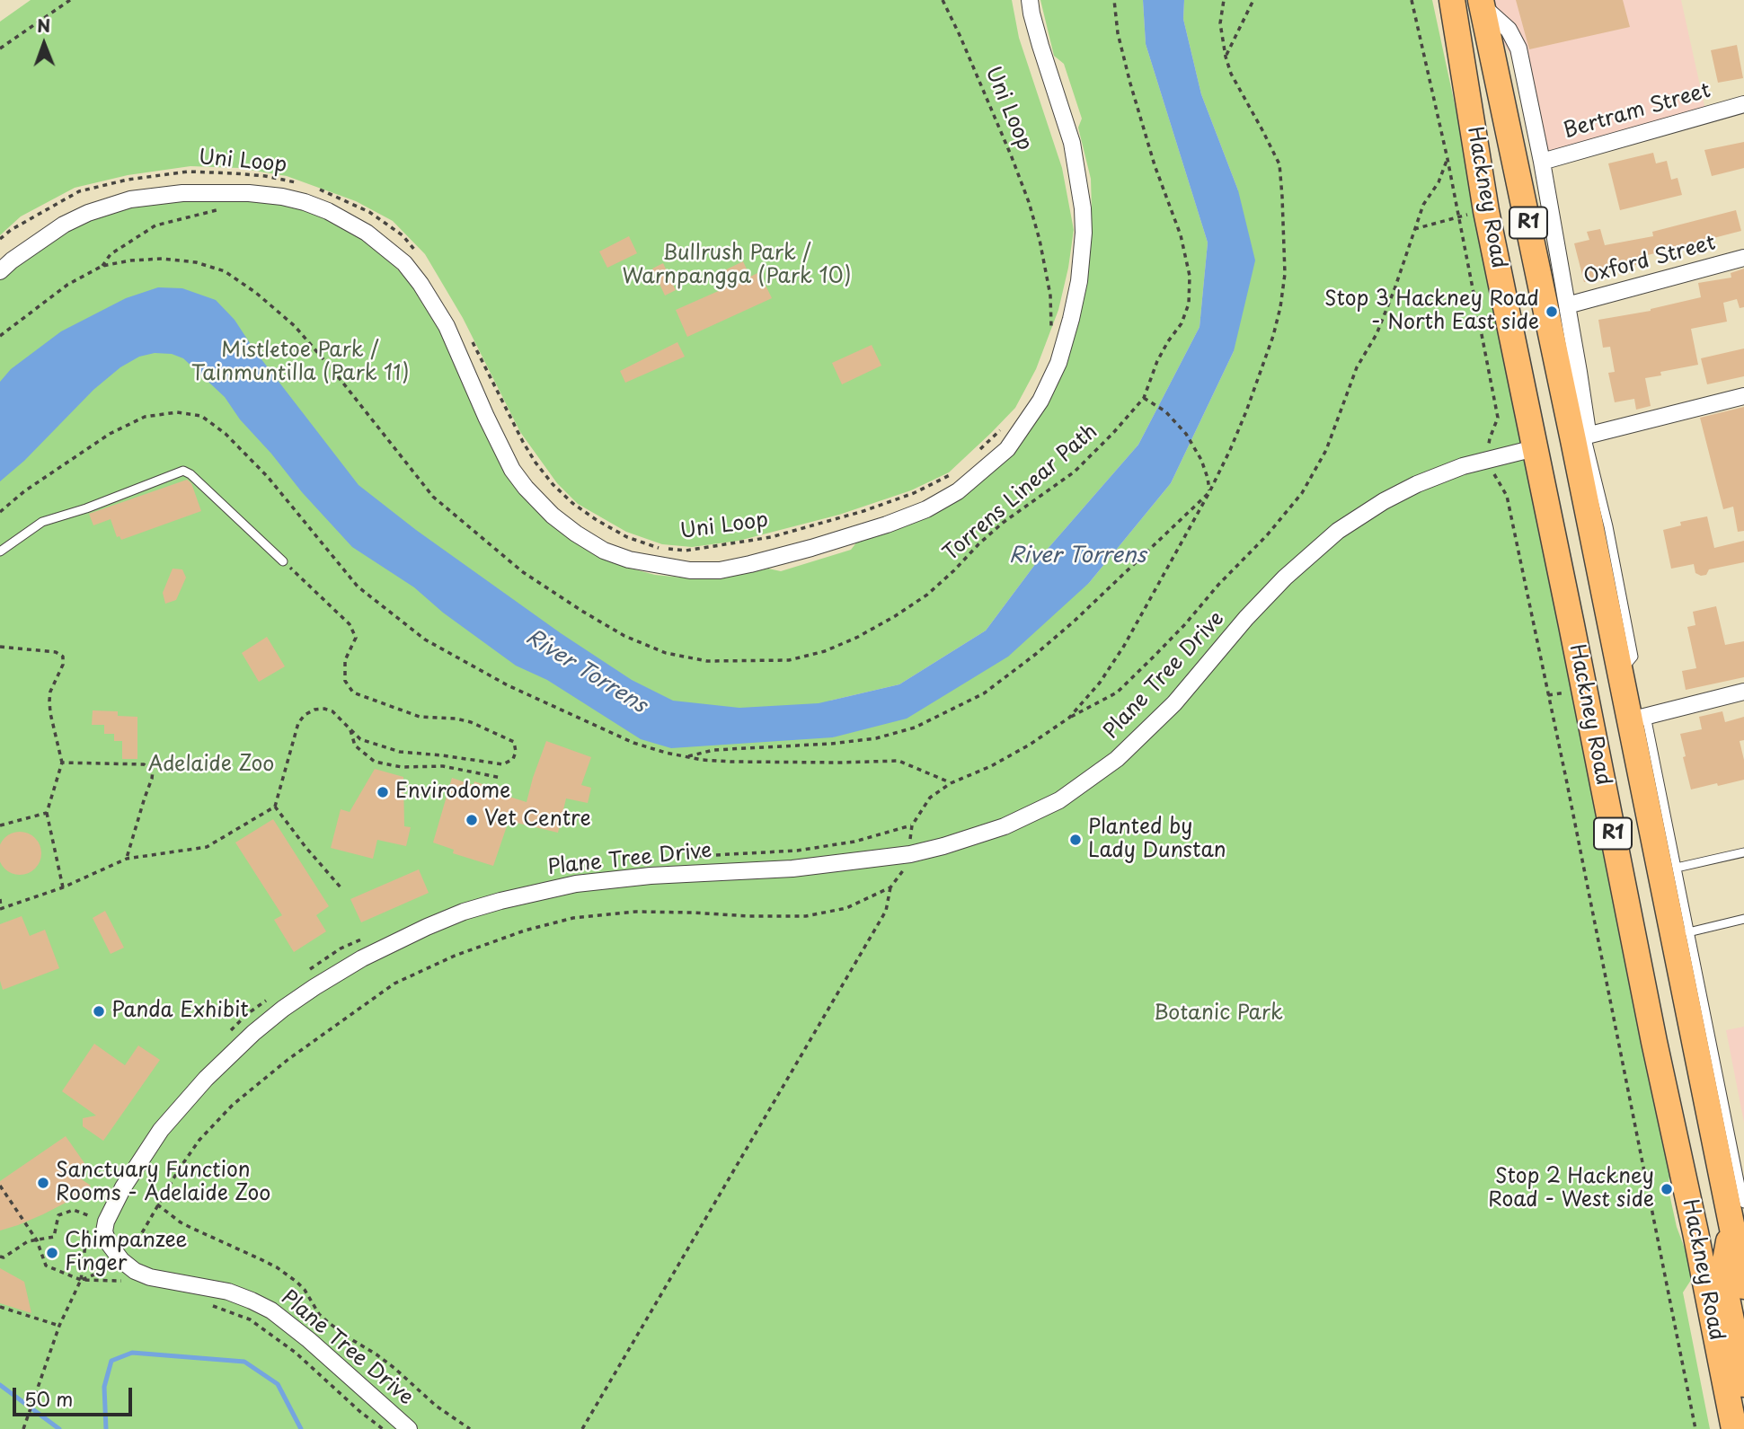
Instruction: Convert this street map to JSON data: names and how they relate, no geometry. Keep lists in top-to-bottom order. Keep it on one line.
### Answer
{"streets":{"highway":["Hackney Road","R1"],"street":["Bertram Street","Oxford Street","Plane Tree Drive"],"path":["Uni Loop","Torrens Linear Path"]},"crossings":[["Bertram Street","Hackney Road"],["Hackney Road","Oxford Street"],["Hackney Road","Plane Tree Drive"]],"water":["River Torrens"],"parks":["Bullrush Park / Warnpangga (Park 10)","Mistletoe Park / Tainmuntilla (Park 11)","Adelaide Zoo","Botanic Park"],"places":["Stop 3 Hackney Road - North East side","Envirodome","Vet Centre","Planted by Lady Dunstan","Panda Exhibit","Sanctuary Function Rooms - Adelaide Zoo","Stop 2 Hackney Road - West side","Chimpanzee Finger"],"scale_bar":"50 m","north":"top"}
